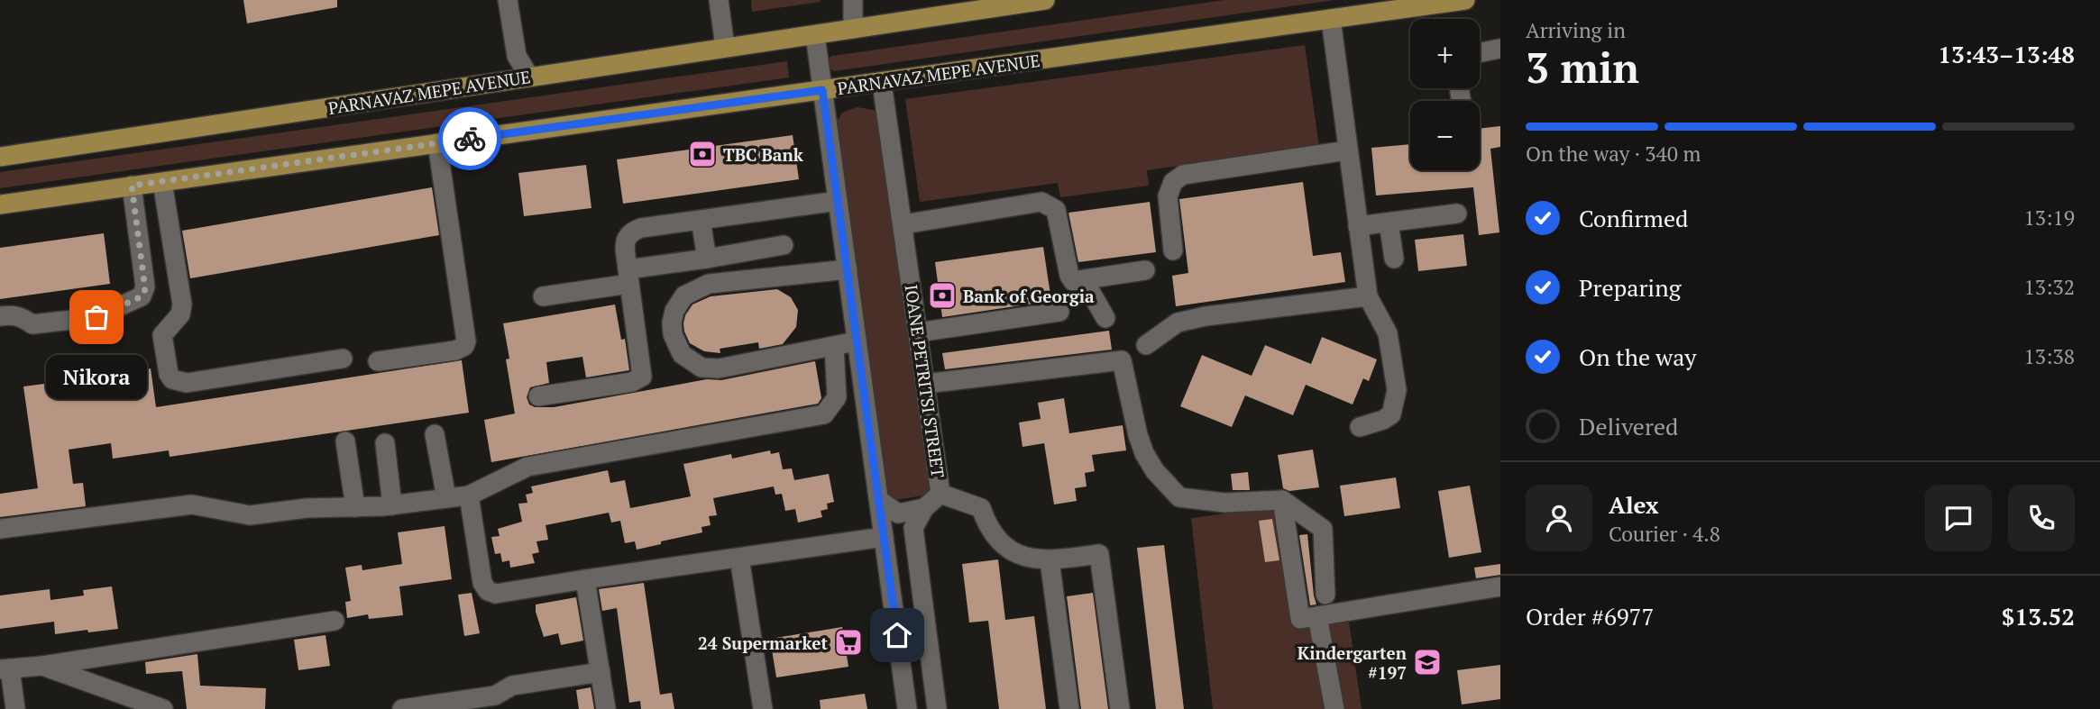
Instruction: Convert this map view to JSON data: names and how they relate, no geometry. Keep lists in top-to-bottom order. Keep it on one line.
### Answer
{"streets":{"main road":["PARNAVAZ MEPE AVENUE"],"street":["IOANE PETRITSI STREET"]},"crossings":[["PARNAVAZ MEPE AVENUE","IOANE PETRITSI STREET"]],"places":{"bank":["TBC Bank","Bank of Georgia"],"other":["Nikora"],"supermarket":["24 Supermarket"],"school or university":["Kindergarten #197"]},"page":{"heading":["3 min","Arriving in","13:43–13:48"],"panel":["Alex","Courier · 4.8","Order #6977","$13.52"],"map_buttons":["+","−"],"bar":"On the way · 340 m","list":[["Confirmed","13:19"],["Preparing","13:32"],["On the way","13:38"],"Delivered"],"bubble":"Nikora"}}
